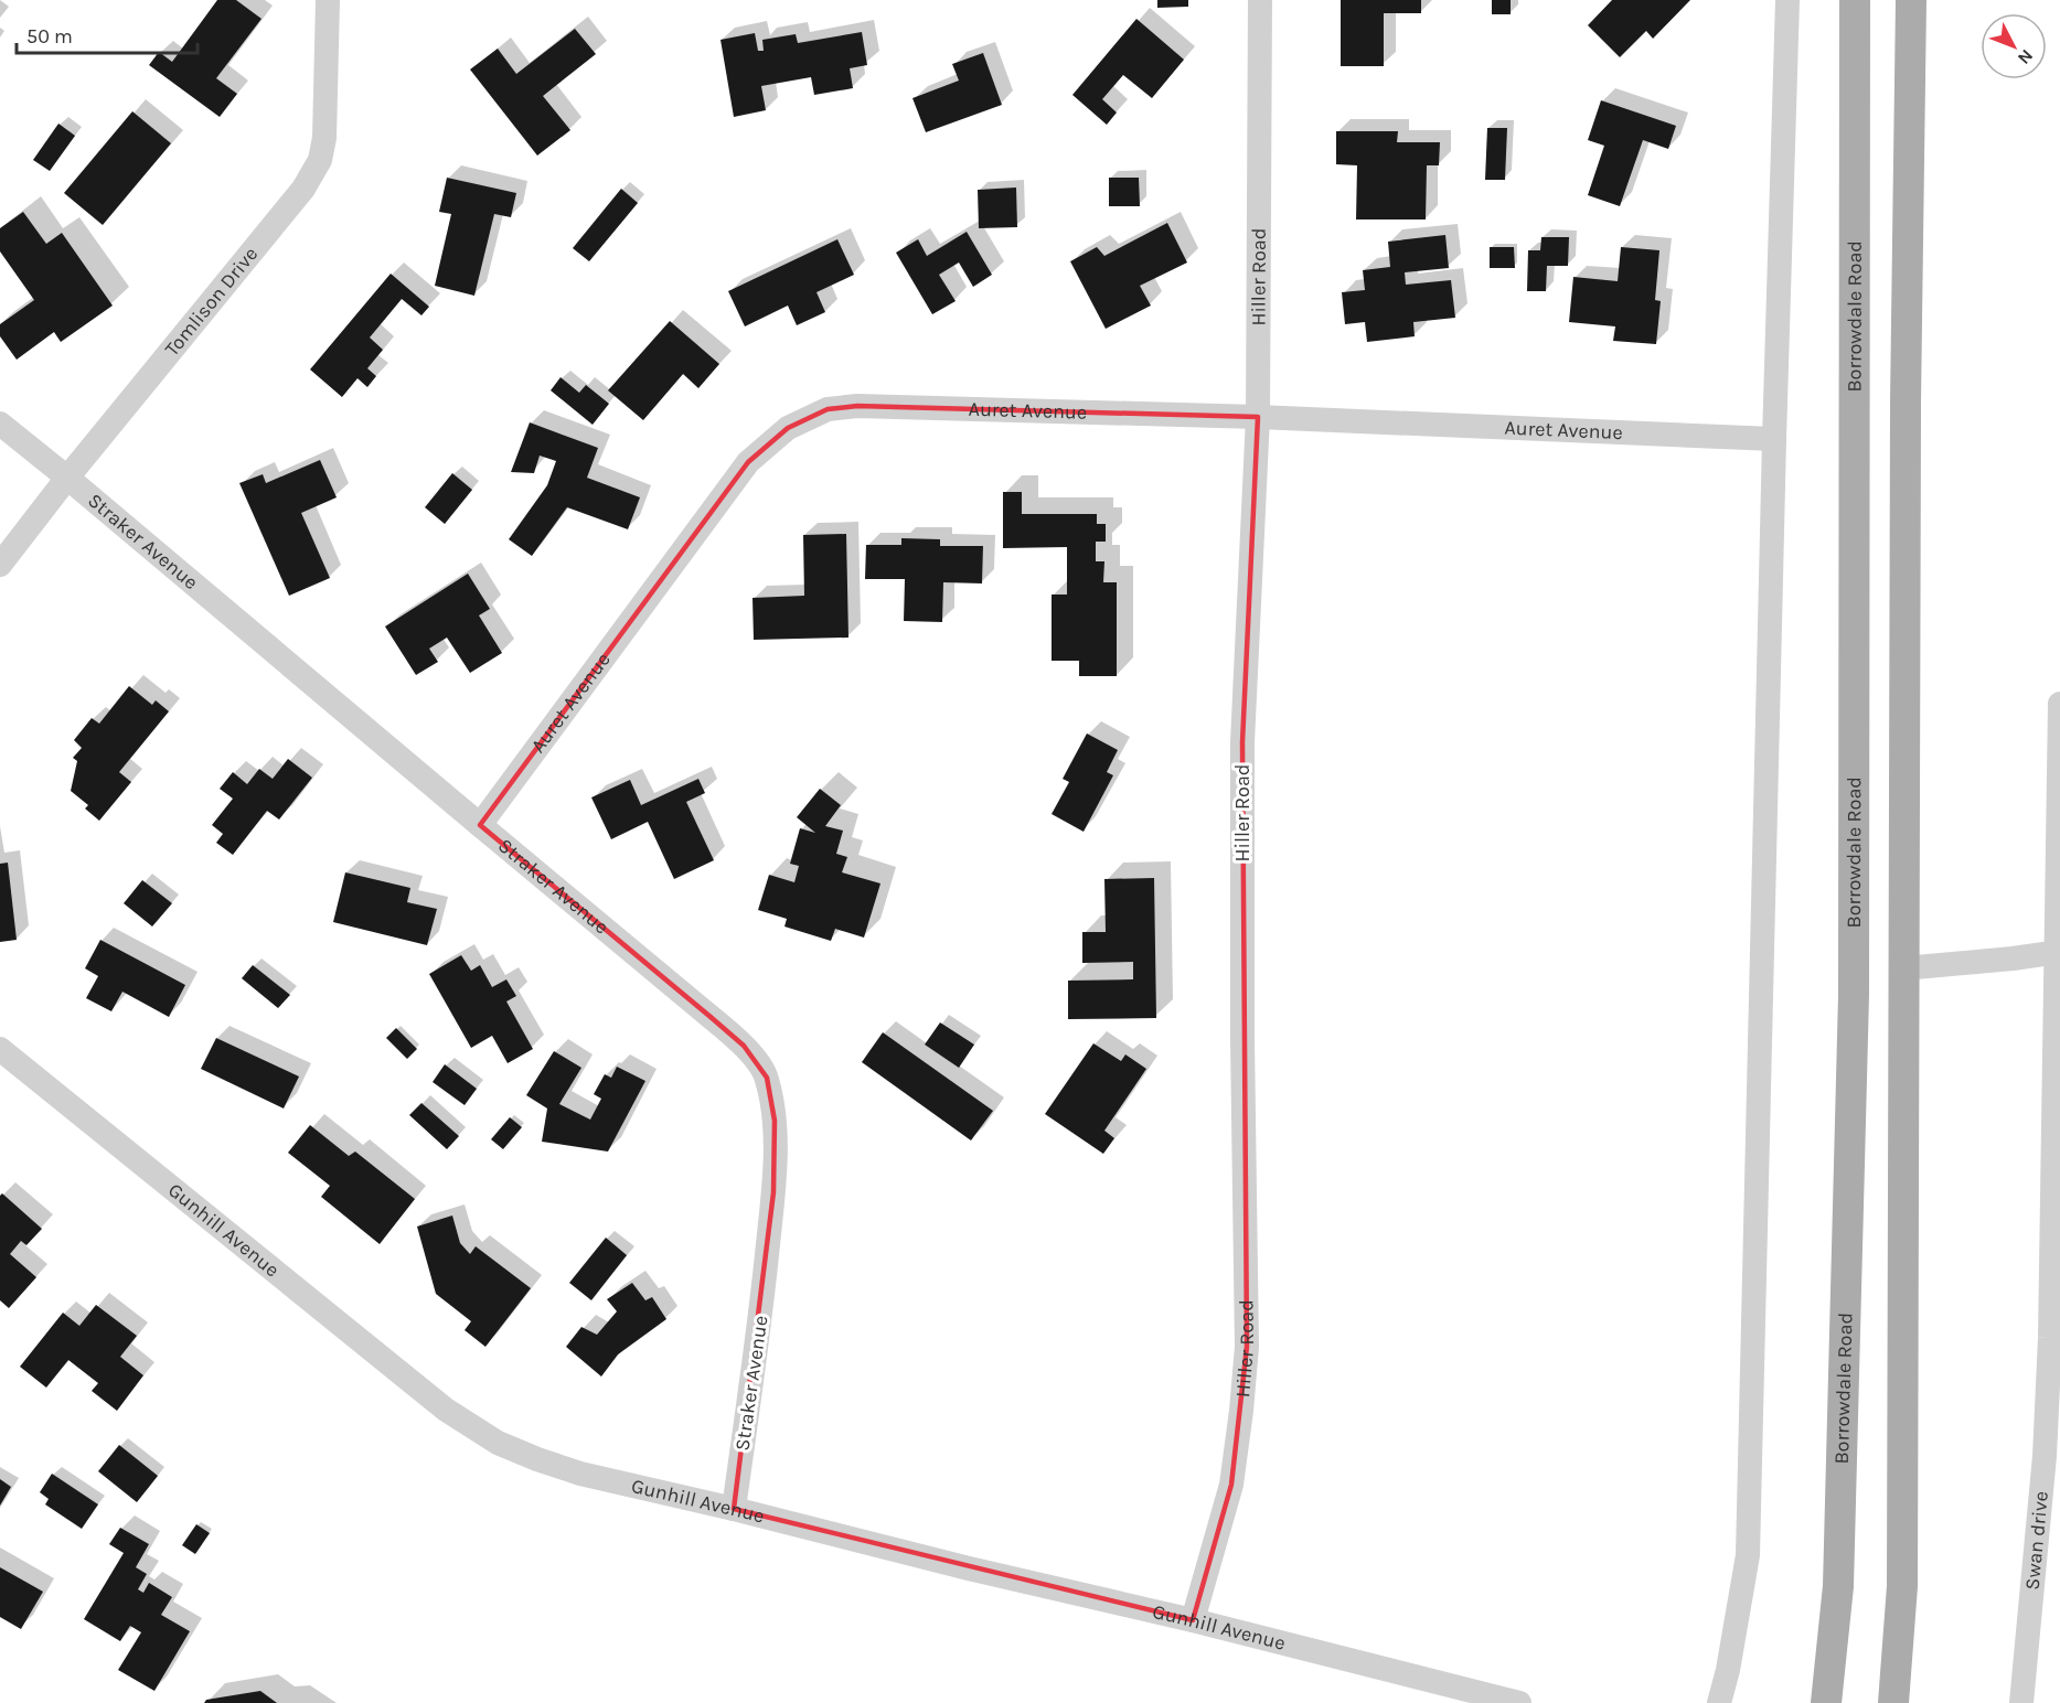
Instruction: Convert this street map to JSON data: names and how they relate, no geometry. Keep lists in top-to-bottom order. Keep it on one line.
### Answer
{"streets":{"main road":["Borrowdale Road"],"street":["Hiller Road","Tomlison Drive","Auret Avenue","Straker Avenue","Gunhill Avenue","Swan drive"]},"crossings":[["Hiller Road","Auret Avenue"],["Hiller Road","Gunhill Avenue"],["Tomlison Drive","Straker Avenue"],["Auret Avenue","Straker Avenue"],["Straker Avenue","Gunhill Avenue"]],"scale_bar":"50 m","north":"bottom right"}
